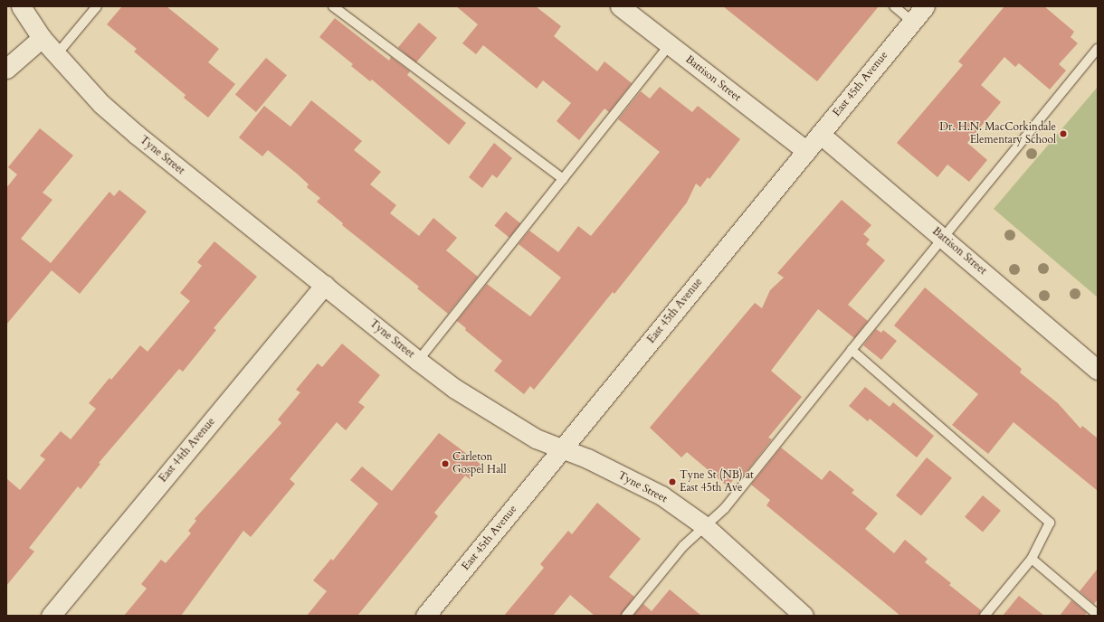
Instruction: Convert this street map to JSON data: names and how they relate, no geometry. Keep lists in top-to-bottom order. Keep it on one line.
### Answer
{"streets":{"street":["Battison Street","East 45th Avenue","Tyne Street","East 44th Avenue"]},"crossings":[["Battison Street","East 45th Avenue"],["East 45th Avenue","Tyne Street"],["Tyne Street","East 44th Avenue"]],"places":["Dr. H.N. MacCorkindale Elementary School","Carleton Gospel Hall","Tyne St (NB) at East 45th Ave"]}
